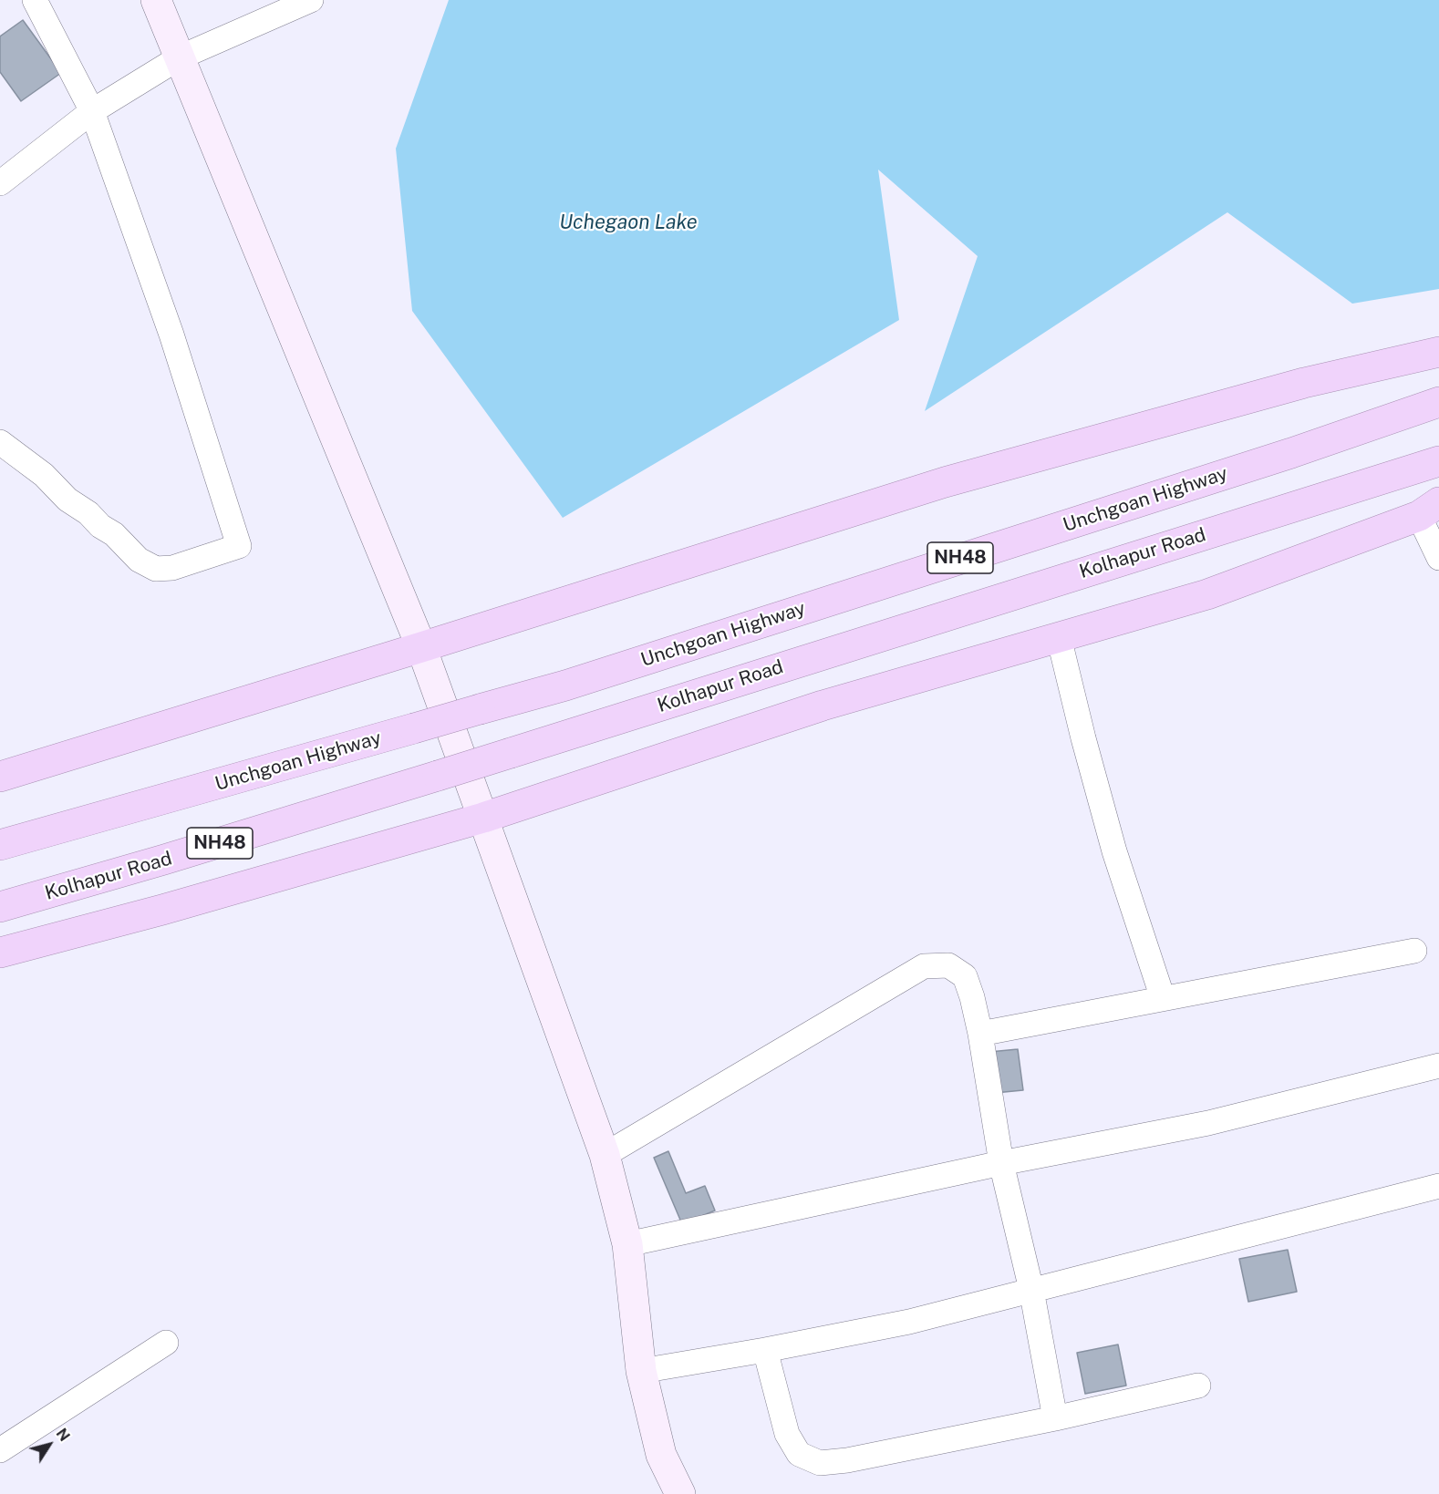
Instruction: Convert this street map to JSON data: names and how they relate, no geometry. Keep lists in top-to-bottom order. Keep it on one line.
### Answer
{"streets":{"highway":["Unchgoan Highway","Kolhapur Road","NH48"]},"water":["Uchegaon Lake"],"north":"top right"}
